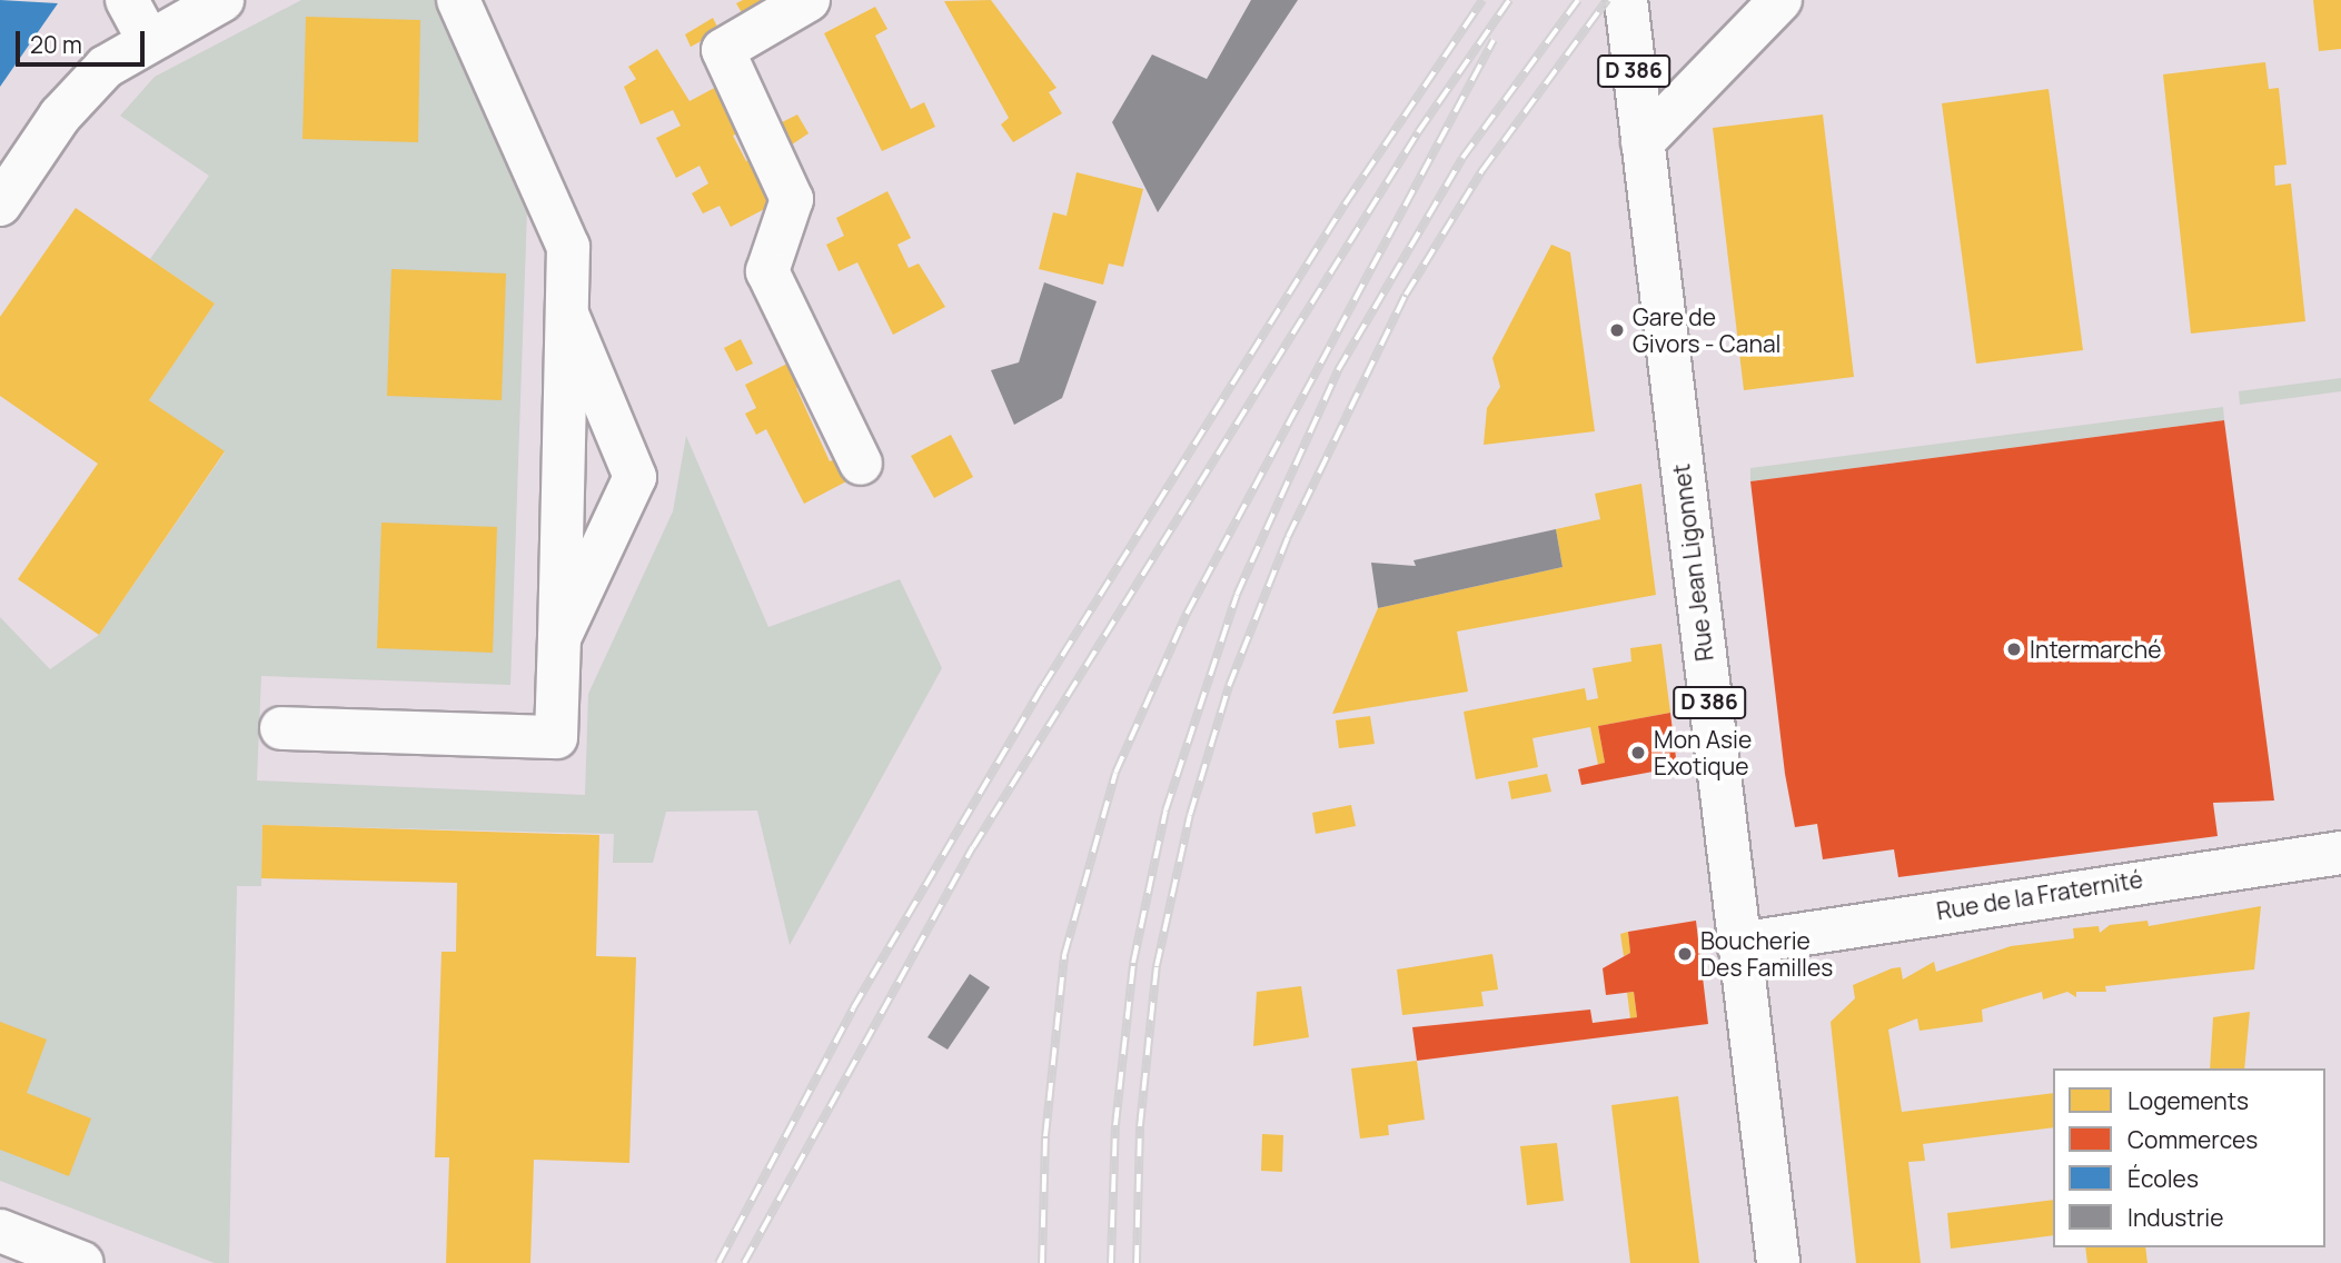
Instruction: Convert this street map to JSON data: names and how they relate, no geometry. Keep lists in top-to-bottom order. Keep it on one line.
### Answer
{"streets":{"street":["D 386","Rue Jean Ligonnet","Rue de la Fraternité"]},"crossings":[["Rue Jean Ligonnet","Rue de la Fraternité"]],"places":["Gare de Givors - Canal","Intermarché","Mon Asie Exotique","Boucherie Des Familles"],"legend":["Logements","Commerces","Écoles","Industrie"],"scale_bar":"20 m"}
